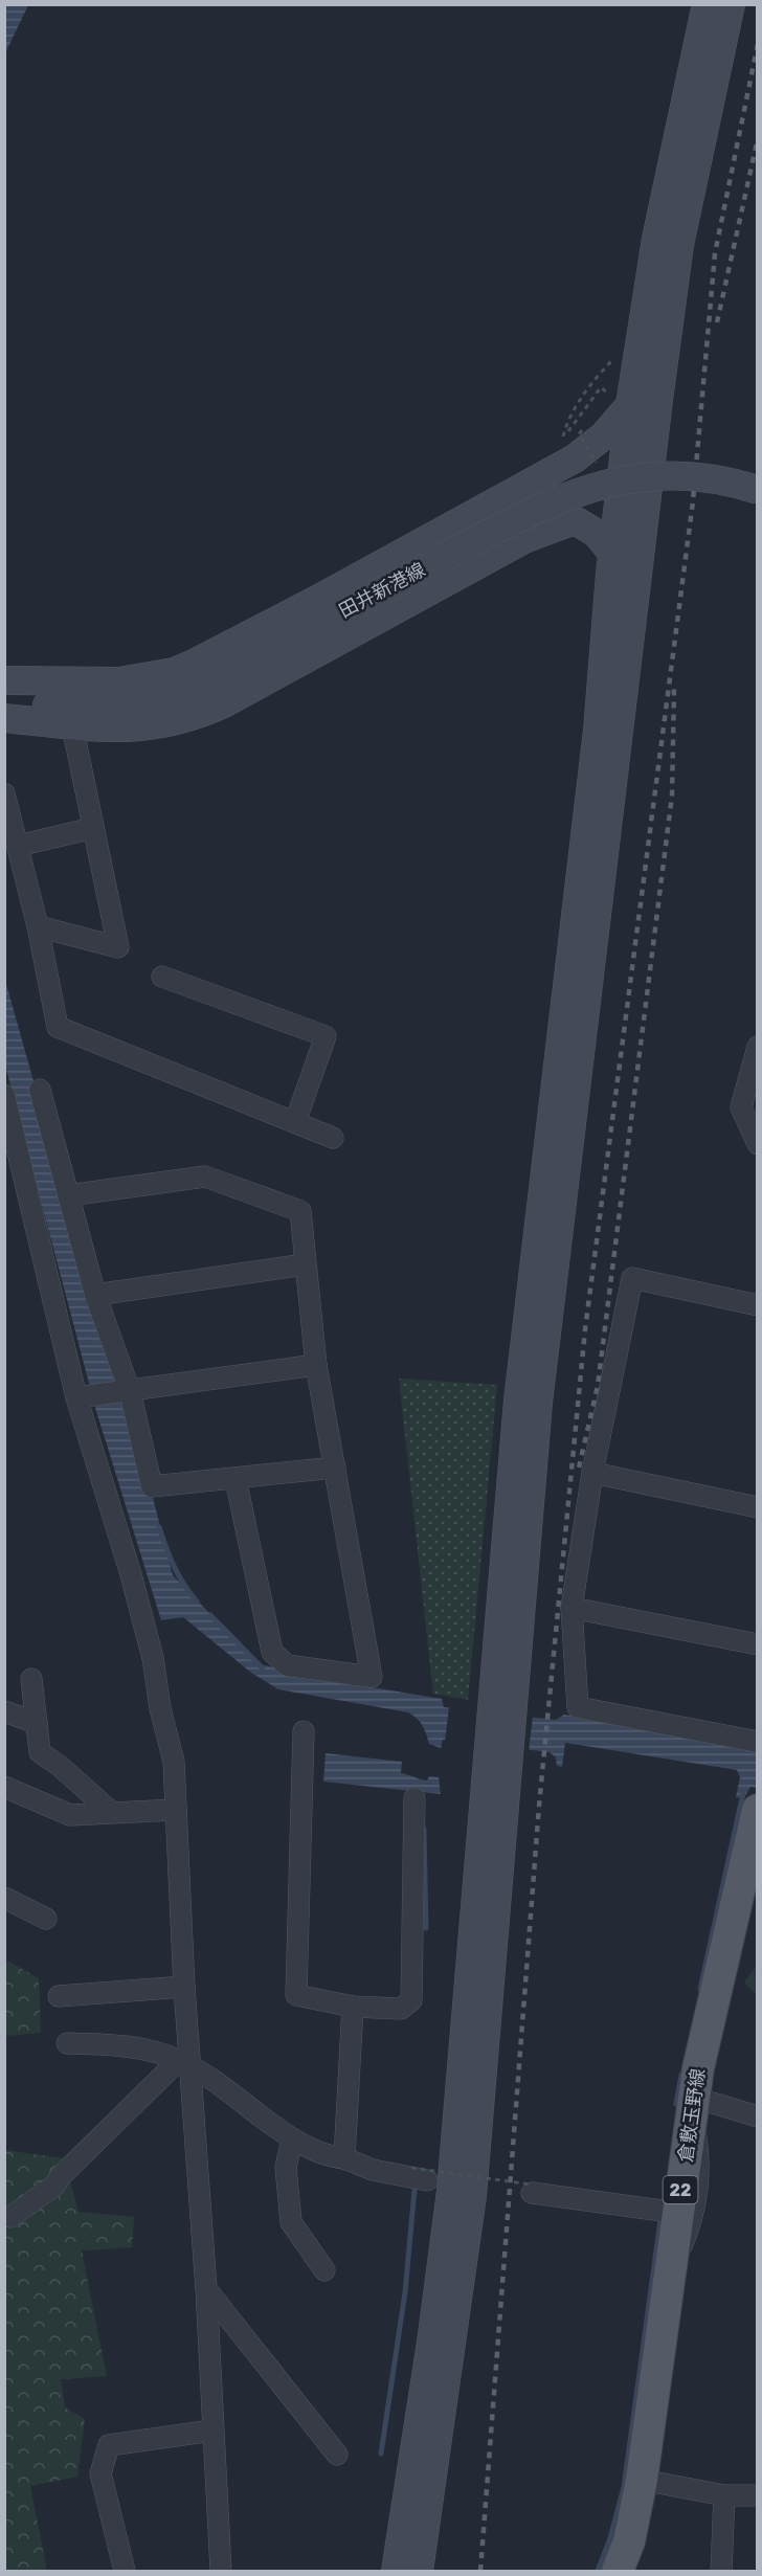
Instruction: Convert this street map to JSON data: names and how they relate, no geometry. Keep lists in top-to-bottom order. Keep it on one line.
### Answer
{"streets":{"main road":["倉敷玉野線","22"],"street":["田井新港線"]}}
